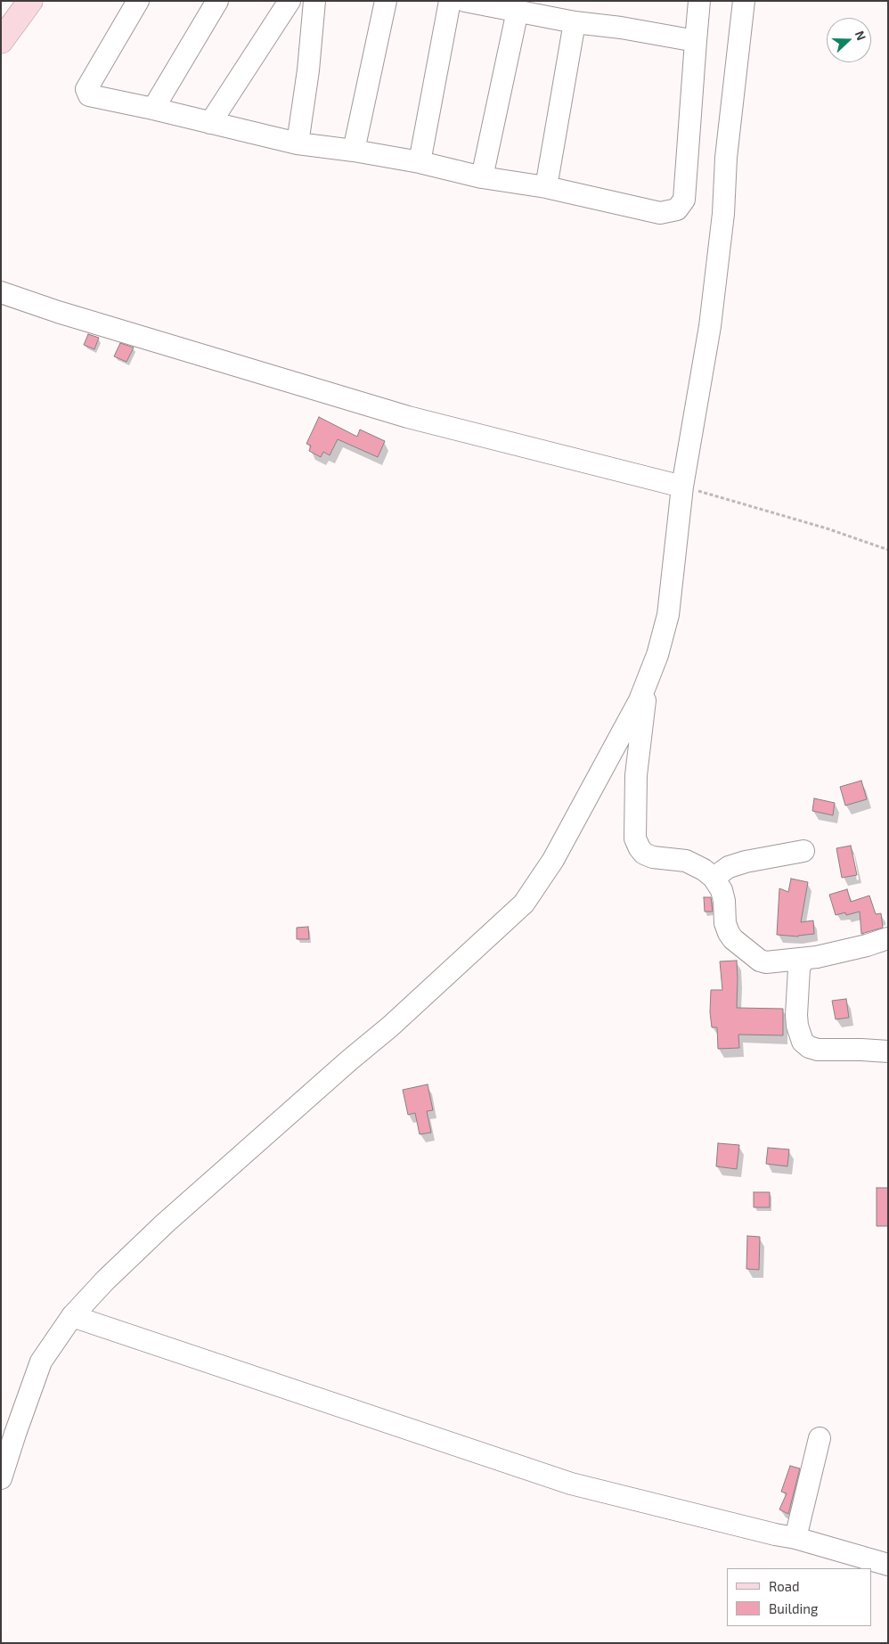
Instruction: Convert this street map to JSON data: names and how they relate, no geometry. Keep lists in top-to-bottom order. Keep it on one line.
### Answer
{"legend":["Road","Building"],"north":"right"}
